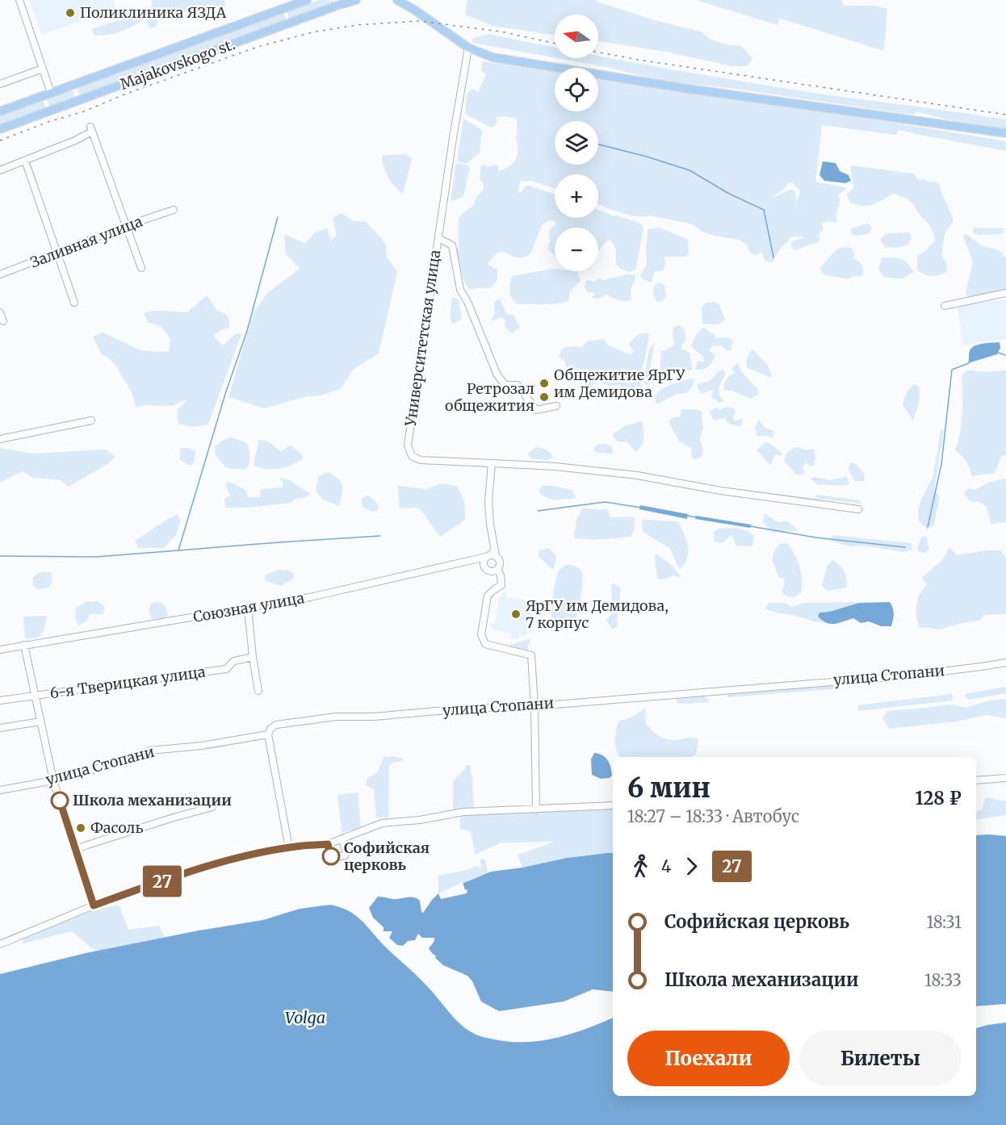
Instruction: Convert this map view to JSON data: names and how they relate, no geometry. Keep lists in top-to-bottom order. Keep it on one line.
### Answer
{"streets":{"main road":["Majakovskogo st."],"street":["Заливная улица","Университетская улица","Союзная улица","улица Стопани","6-я Тверицкая улица"]},"water":["Volga"],"places":["Поликлиника ЯЗДА","Общежитие ЯрГУ им Демидова","Ретрозал общежития","ЯрГУ им Демидова, 7 корпус","Школа механизации","Фасоль","Софийская церковь"],"lines":["bus line 27"],"north":"left","page":{"on_map":"27","map_buttons":["+","−"],"heading":["6 мин","18:27 – 18:33 · Автобус","128 ₽"],"legs":["4","27"],"list":[{"name":"Софийская церковь","value":"18:31"},{"name":"Школа механизации","value":"18:33"}],"buttons":["Поехали","Билеты"]}}
